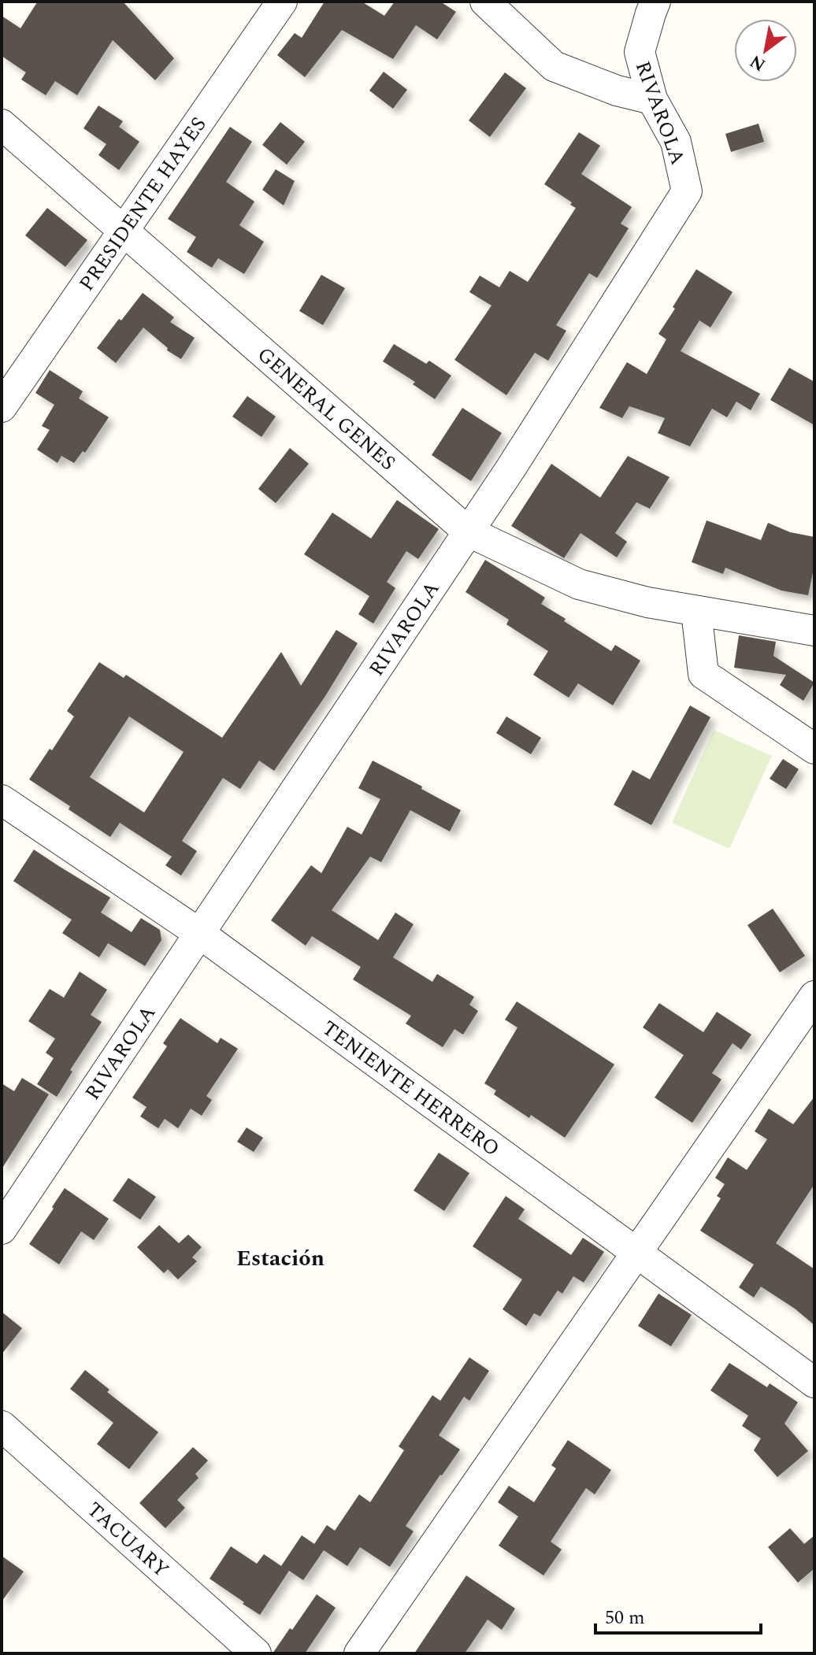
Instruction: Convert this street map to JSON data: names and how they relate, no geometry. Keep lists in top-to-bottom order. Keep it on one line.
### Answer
{"streets":{"street":["RIVAROLA","PRESIDENTE HAYES","GENERAL GENES","TENIENTE HERRERO","TACUARY"]},"crossings":[["RIVAROLA","GENERAL GENES"],["RIVAROLA","TENIENTE HERRERO"],["PRESIDENTE HAYES","GENERAL GENES"]],"districts":["Estación"],"scale_bar":"50 m","north":"bottom left"}
